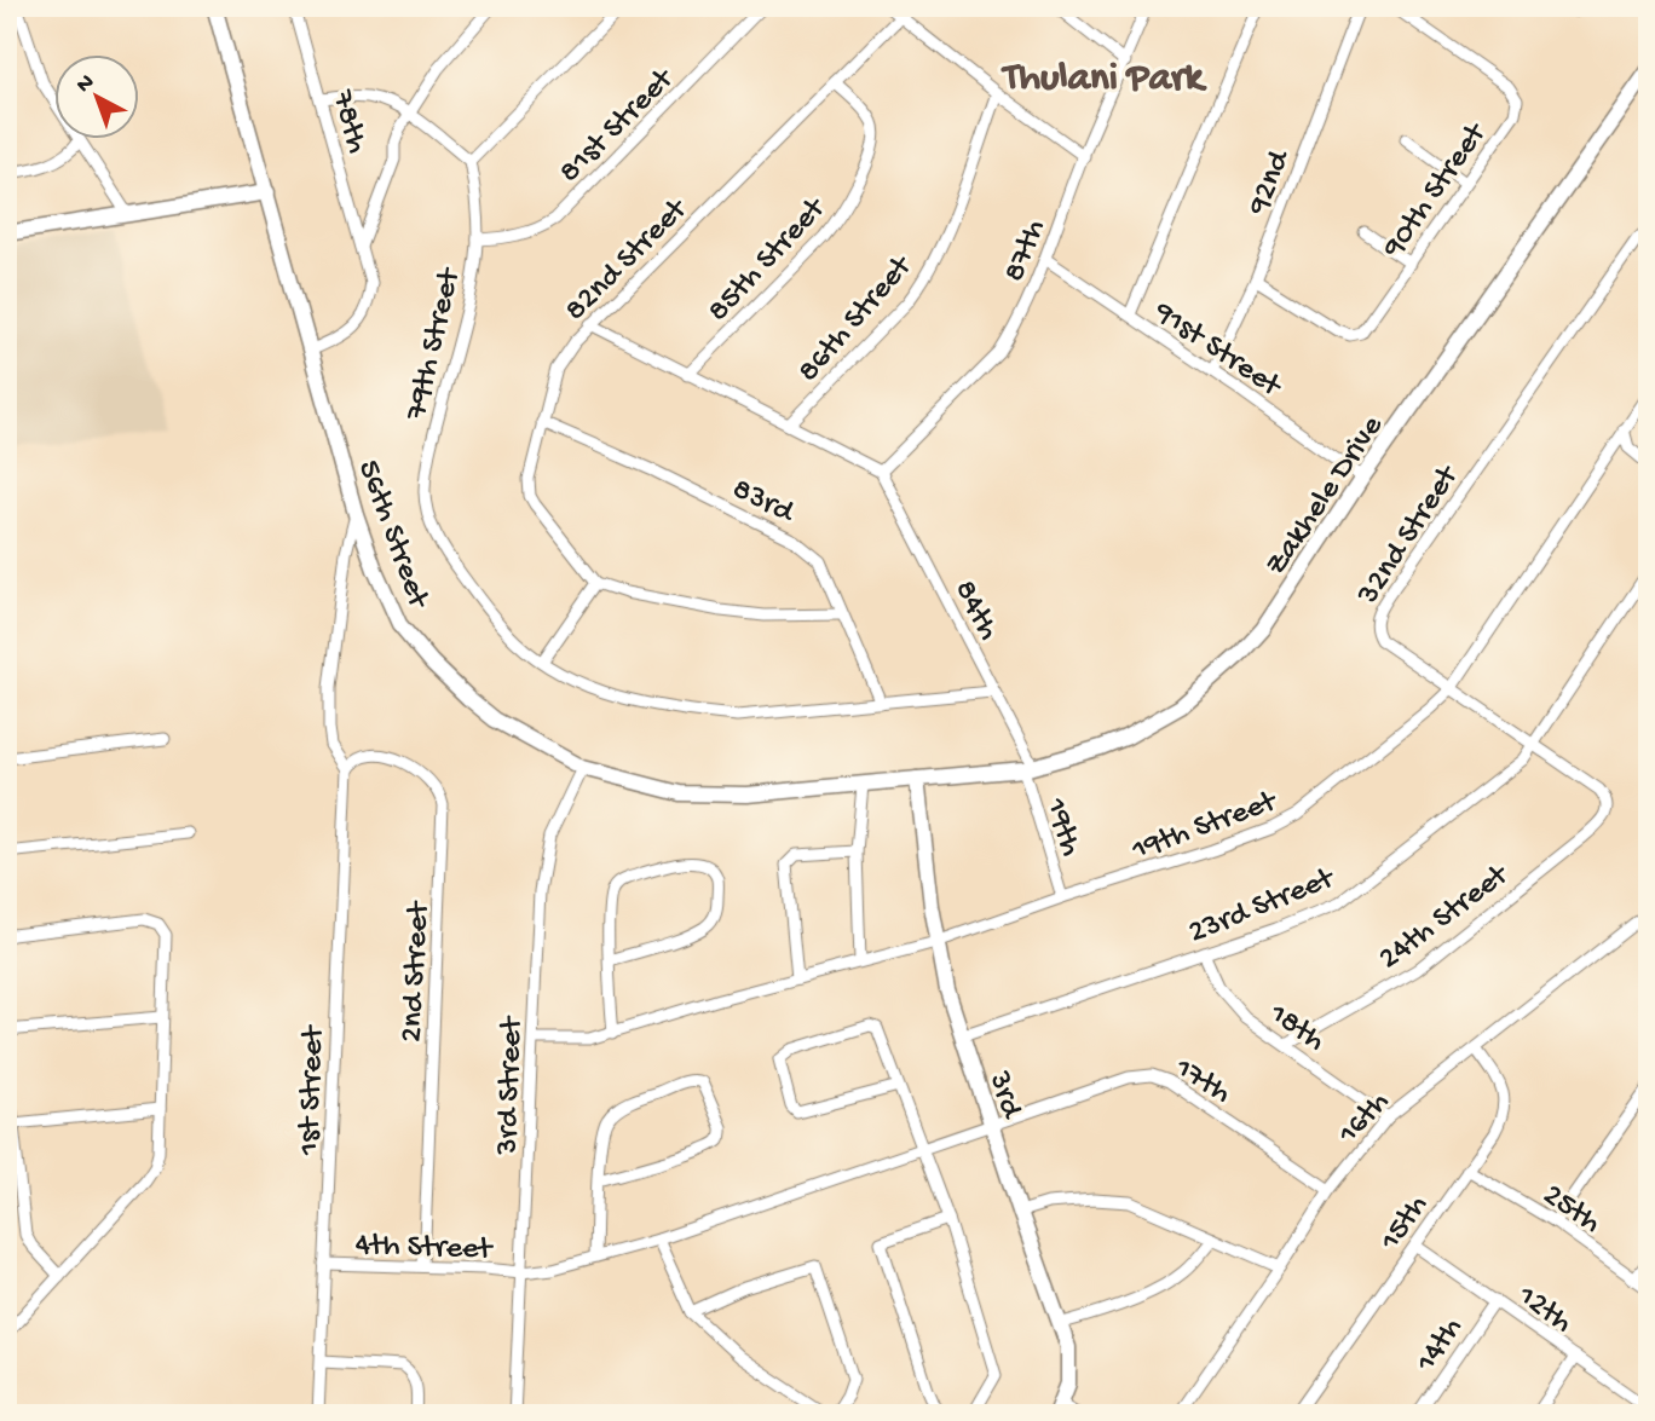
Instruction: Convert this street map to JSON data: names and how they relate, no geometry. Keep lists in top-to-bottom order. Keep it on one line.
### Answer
{"streets":{"street":["78th","81st Street","92nd","90th Street","87th","82nd Street","85th Street","86th Street","79th Street","91st Street","Zakhele Drive","83rd","56th Street","32nd Street","84th","19th Street","19th","23rd Street","24th Street","2nd Street","18th","17th","3rd Street","1st Street","3rd","16th","25th","15th","4th Street","12th","14th"]},"crossings":[["78th","56th Street"],["81st Street","79th Street"],["92nd","90th Street"],["92nd","91st Street"],["87th","91st Street"],["87th","84th"],["82nd Street","85th Street"],["82nd Street","83rd"],["79th Street","83rd"],["79th Street","84th"],["91st Street","Zakhele Drive"],["Zakhele Drive","56th Street"],["Zakhele Drive","84th"],["Zakhele Drive","19th"],["Zakhele Drive","3rd"],["56th Street","3rd Street"],["56th Street","3rd"],["32nd Street","19th Street"],["32nd Street","23rd Street"],["32nd Street","24th Street"],["84th","19th"],["19th Street","19th"],["19th Street","3rd Street"],["19th Street","3rd"],["23rd Street","18th"],["23rd Street","3rd"],["24th Street","18th"],["2nd Street","1st Street"],["2nd Street","4th Street"],["18th","16th"],["17th","3rd"],["17th","16th"],["17th","4th Street"],["3rd Street","4th Street"],["1st Street","4th Street"],["3rd","4th Street"],["16th","15th"],["25th","15th"],["15th","12th"],["12th","14th"]],"districts":["Thulani Park"],"north":"top left"}
